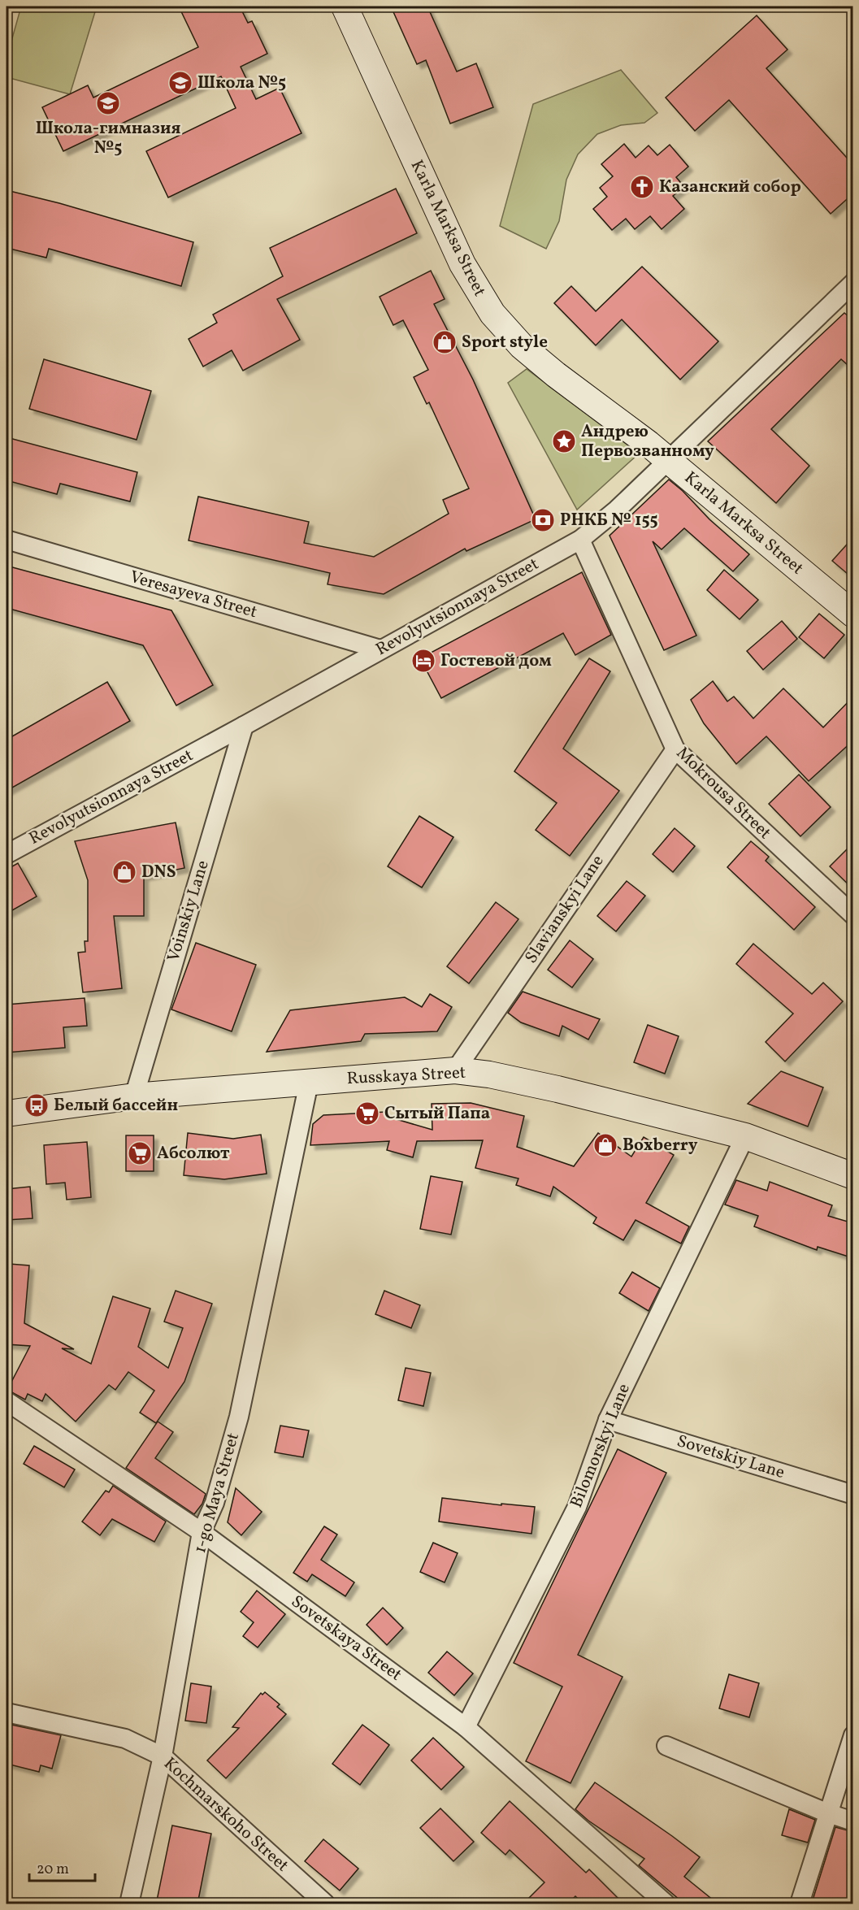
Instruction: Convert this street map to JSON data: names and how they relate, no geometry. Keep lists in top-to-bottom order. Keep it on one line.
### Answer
{"streets":{"main road":["Karla Marksa Street","Russkaya Street"],"street":["Veresayeva Street","Revolyutsionnaya Street","Mokrousa Street","Slavianskyi Lane","Voinskiy Lane","Bilomorskyi Lane","Sovetskiy Lane","1-go Maya Street","Sovetskaya Street","Kochmarskoho Street"]},"crossings":[["Karla Marksa Street","Revolyutsionnaya Street"],["Veresayeva Street","Revolyutsionnaya Street"],["Revolyutsionnaya Street","Mokrousa Street"],["Revolyutsionnaya Street","Voinskiy Lane"],["Mokrousa Street","Slavianskyi Lane"],["Slavianskyi Lane","Russkaya Street"],["Voinskiy Lane","Russkaya Street"],["Russkaya Street","Bilomorskyi Lane"],["Russkaya Street","1-go Maya Street"],["Bilomorskyi Lane","Sovetskiy Lane"],["Bilomorskyi Lane","Sovetskaya Street"],["1-go Maya Street","Sovetskaya Street"],["1-go Maya Street","Kochmarskoho Street"]],"places":{"school or university":["Школа №5","Школа-гимназия №5"],"church":["Казанский собор"],"shop":["Sport style","DNS","Boxberry"],"place":["Андрею Первозванному"],"bank":["РНКБ № 155"],"hotel":["Гостевой дом"],"bus stop":["Белый бассейн"],"supermarket":["Сытый Папа","Абсолют"]},"scale_bar":"20 m"}
